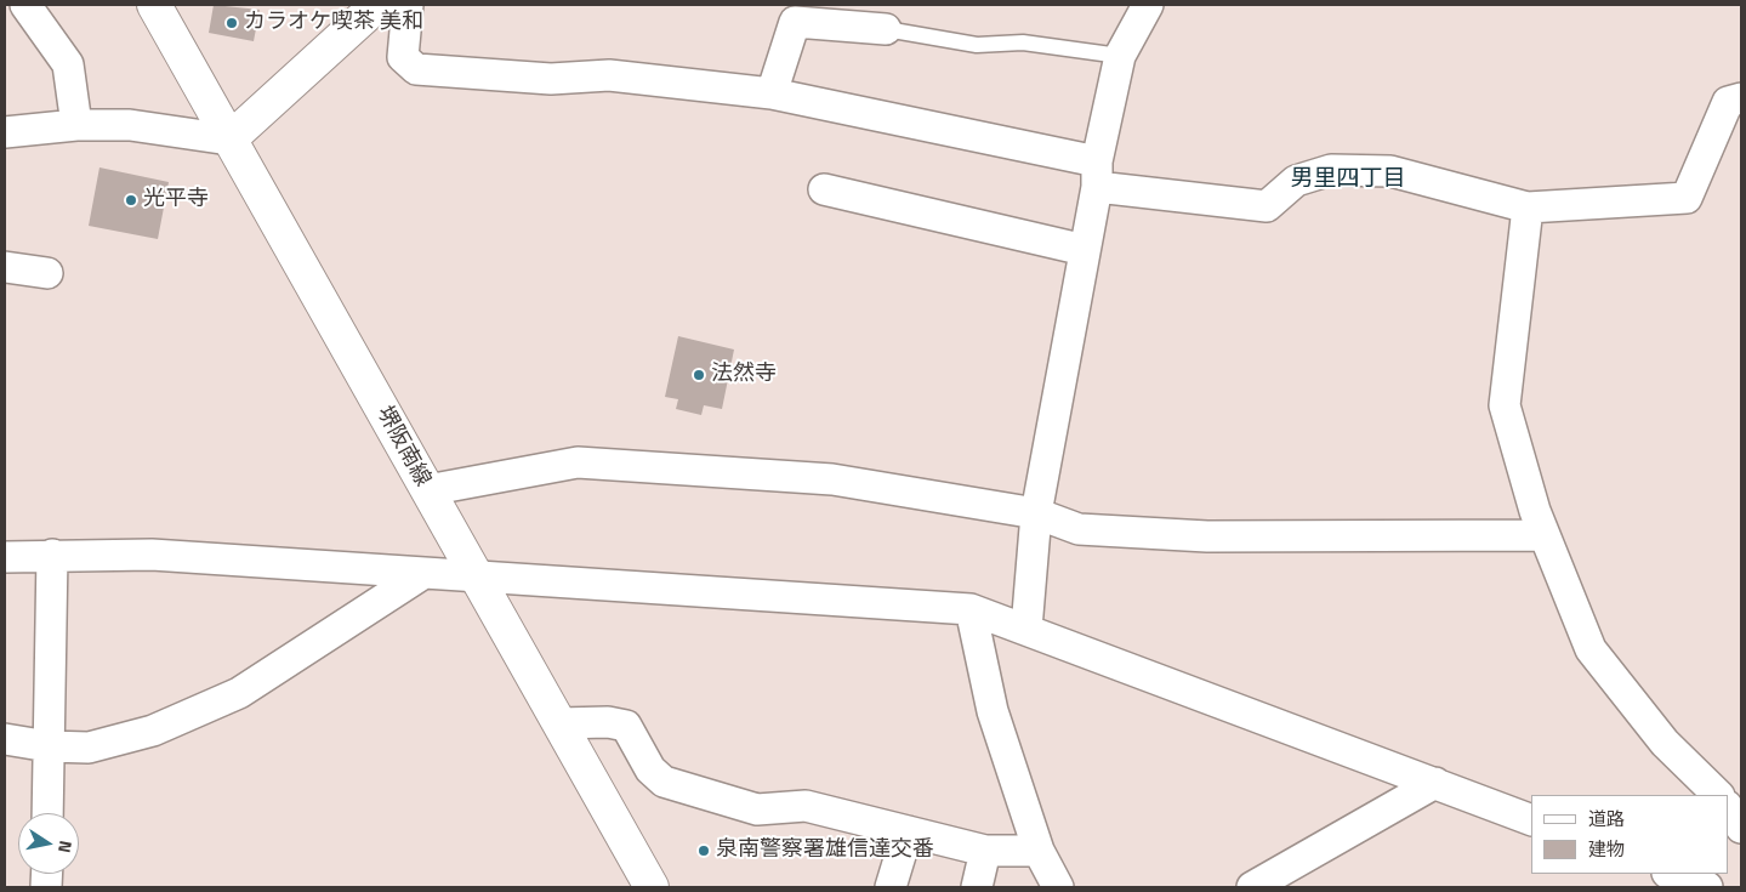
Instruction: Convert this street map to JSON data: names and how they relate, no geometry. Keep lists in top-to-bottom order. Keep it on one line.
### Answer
{"streets":{"main road":["堺阪南線"]},"districts":["男里四丁目"],"places":["カラオケ喫茶 美和","光平寺","法然寺","泉南警察署雄信達交番"],"legend":["道路","建物"],"north":"right"}
